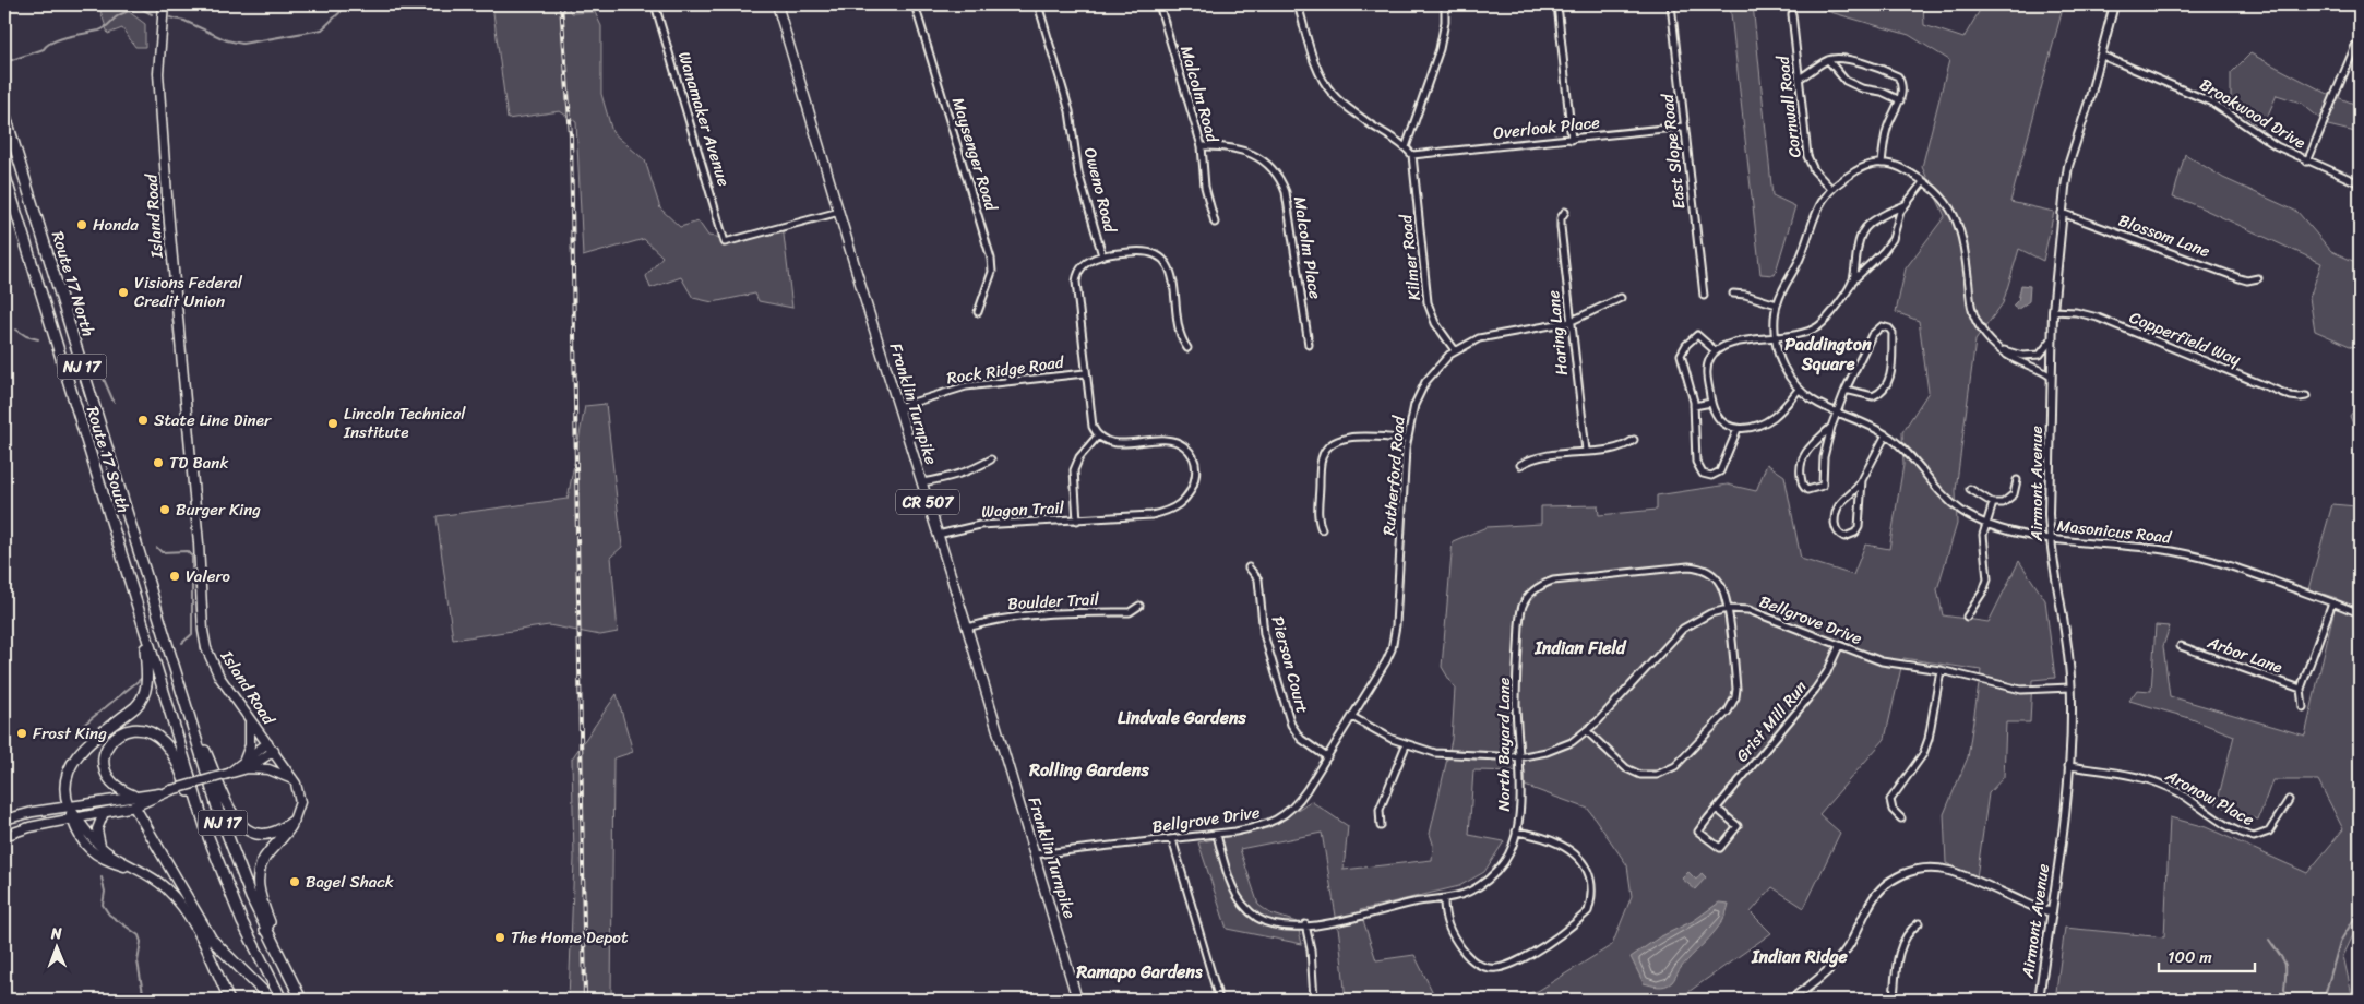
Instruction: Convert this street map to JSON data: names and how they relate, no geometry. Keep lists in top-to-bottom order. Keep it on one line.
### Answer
{"streets":{"highway":["Route 17 North","NJ 17","Route 17 South"],"main road":["Island Road","Franklin Turnpike","CR 507"],"street":["Malcolm Road","Cornwall Road","Brookwood Drive","Wanamaker Avenue","Overlook Place","East Slope Road","Maysenger Road","Oweno Road","Blossom Lane","Malcolm Place","Kilmer Road","Haring Lane","Copperfield Way","Rock Ridge Road","Rutherford Road","Airmont Avenue","Wagon Trail","Masonicus Road","Boulder Trail","Bellgrove Drive","Arbor Lane","Pierson Court","Grist Mill Run","North Bayard Lane","Aronow Place"]},"crossings":[["Malcolm Road","Malcolm Place"],["Cornwall Road","Masonicus Road"],["Brookwood Drive","Airmont Avenue"],["Wanamaker Avenue","Franklin Turnpike"],["Overlook Place","East Slope Road"],["Overlook Place","Kilmer Road"],["Oweno Road","Rock Ridge Road"],["Oweno Road","Wagon Trail"],["Blossom Lane","Airmont Avenue"],["Kilmer Road","Rutherford Road"],["Route 17 North","NJ 17"],["Haring Lane","Rutherford Road"],["Copperfield Way","Airmont Avenue"],["NJ 17","Route 17 South"],["Rock Ridge Road","Franklin Turnpike"],["Franklin Turnpike","Wagon Trail"],["Franklin Turnpike","Boulder Trail"],["Franklin Turnpike","Bellgrove Drive"],["Rutherford Road","Bellgrove Drive"],["Airmont Avenue","Masonicus Road"],["Airmont Avenue","Bellgrove Drive"],["Airmont Avenue","Aronow Place"],["Bellgrove Drive","Pierson Court"],["Bellgrove Drive","Grist Mill Run"],["Bellgrove Drive","North Bayard Lane"]],"districts":["Paddington Square","Indian Field","Lindvale Gardens","Rolling Gardens","Indian Ridge","Ramapo Gardens"],"places":["Honda","Visions Federal Credit Union","State Line Diner","Lincoln Technical Institute","TD Bank","Burger King","Valero","Frost King","Bagel Shack","The Home Depot"],"scale_bar":"100 m","north":"top"}
